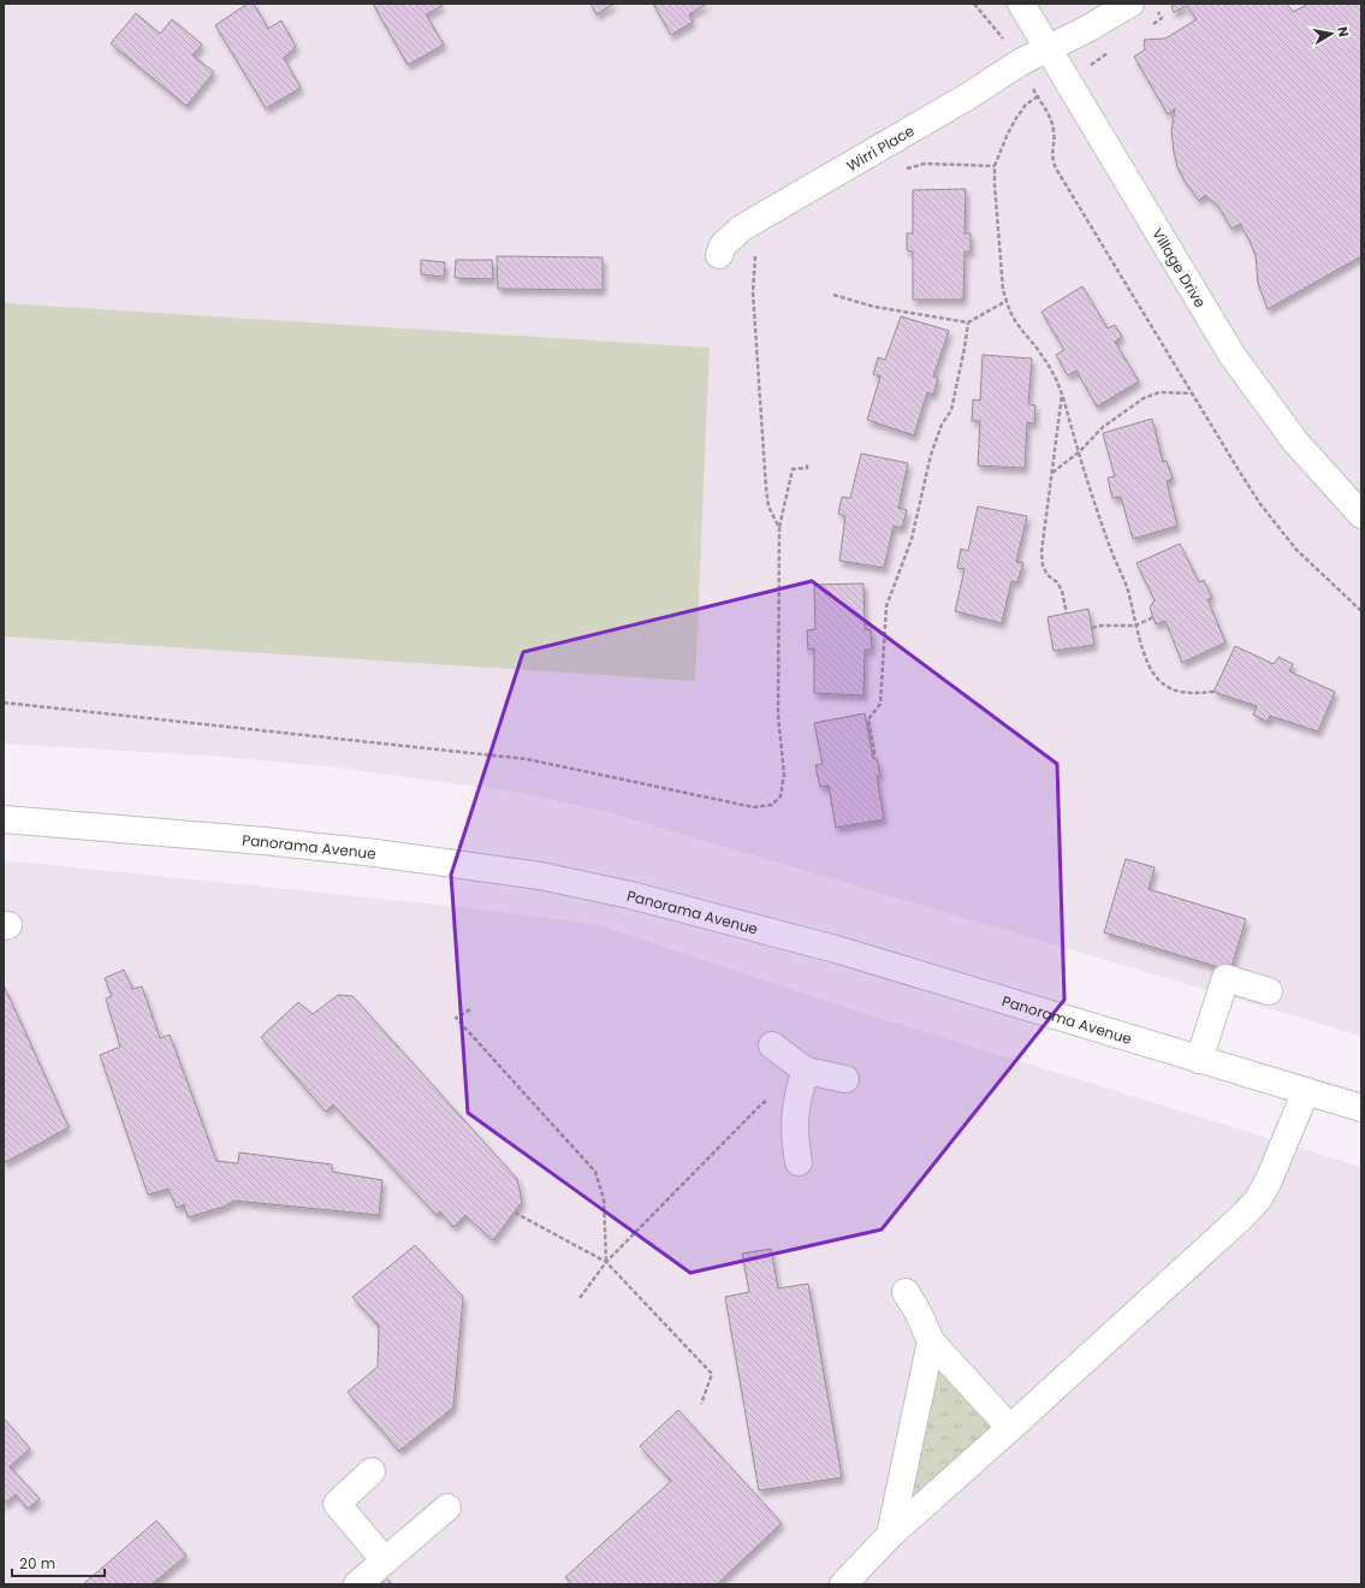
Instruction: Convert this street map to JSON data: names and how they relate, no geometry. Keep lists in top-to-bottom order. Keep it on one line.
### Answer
{"streets":{"street":["Wirri Place","Village Drive","Panorama Avenue"]},"crossings":[["Wirri Place","Village Drive"]],"scale_bar":"20 m","north":"right"}
